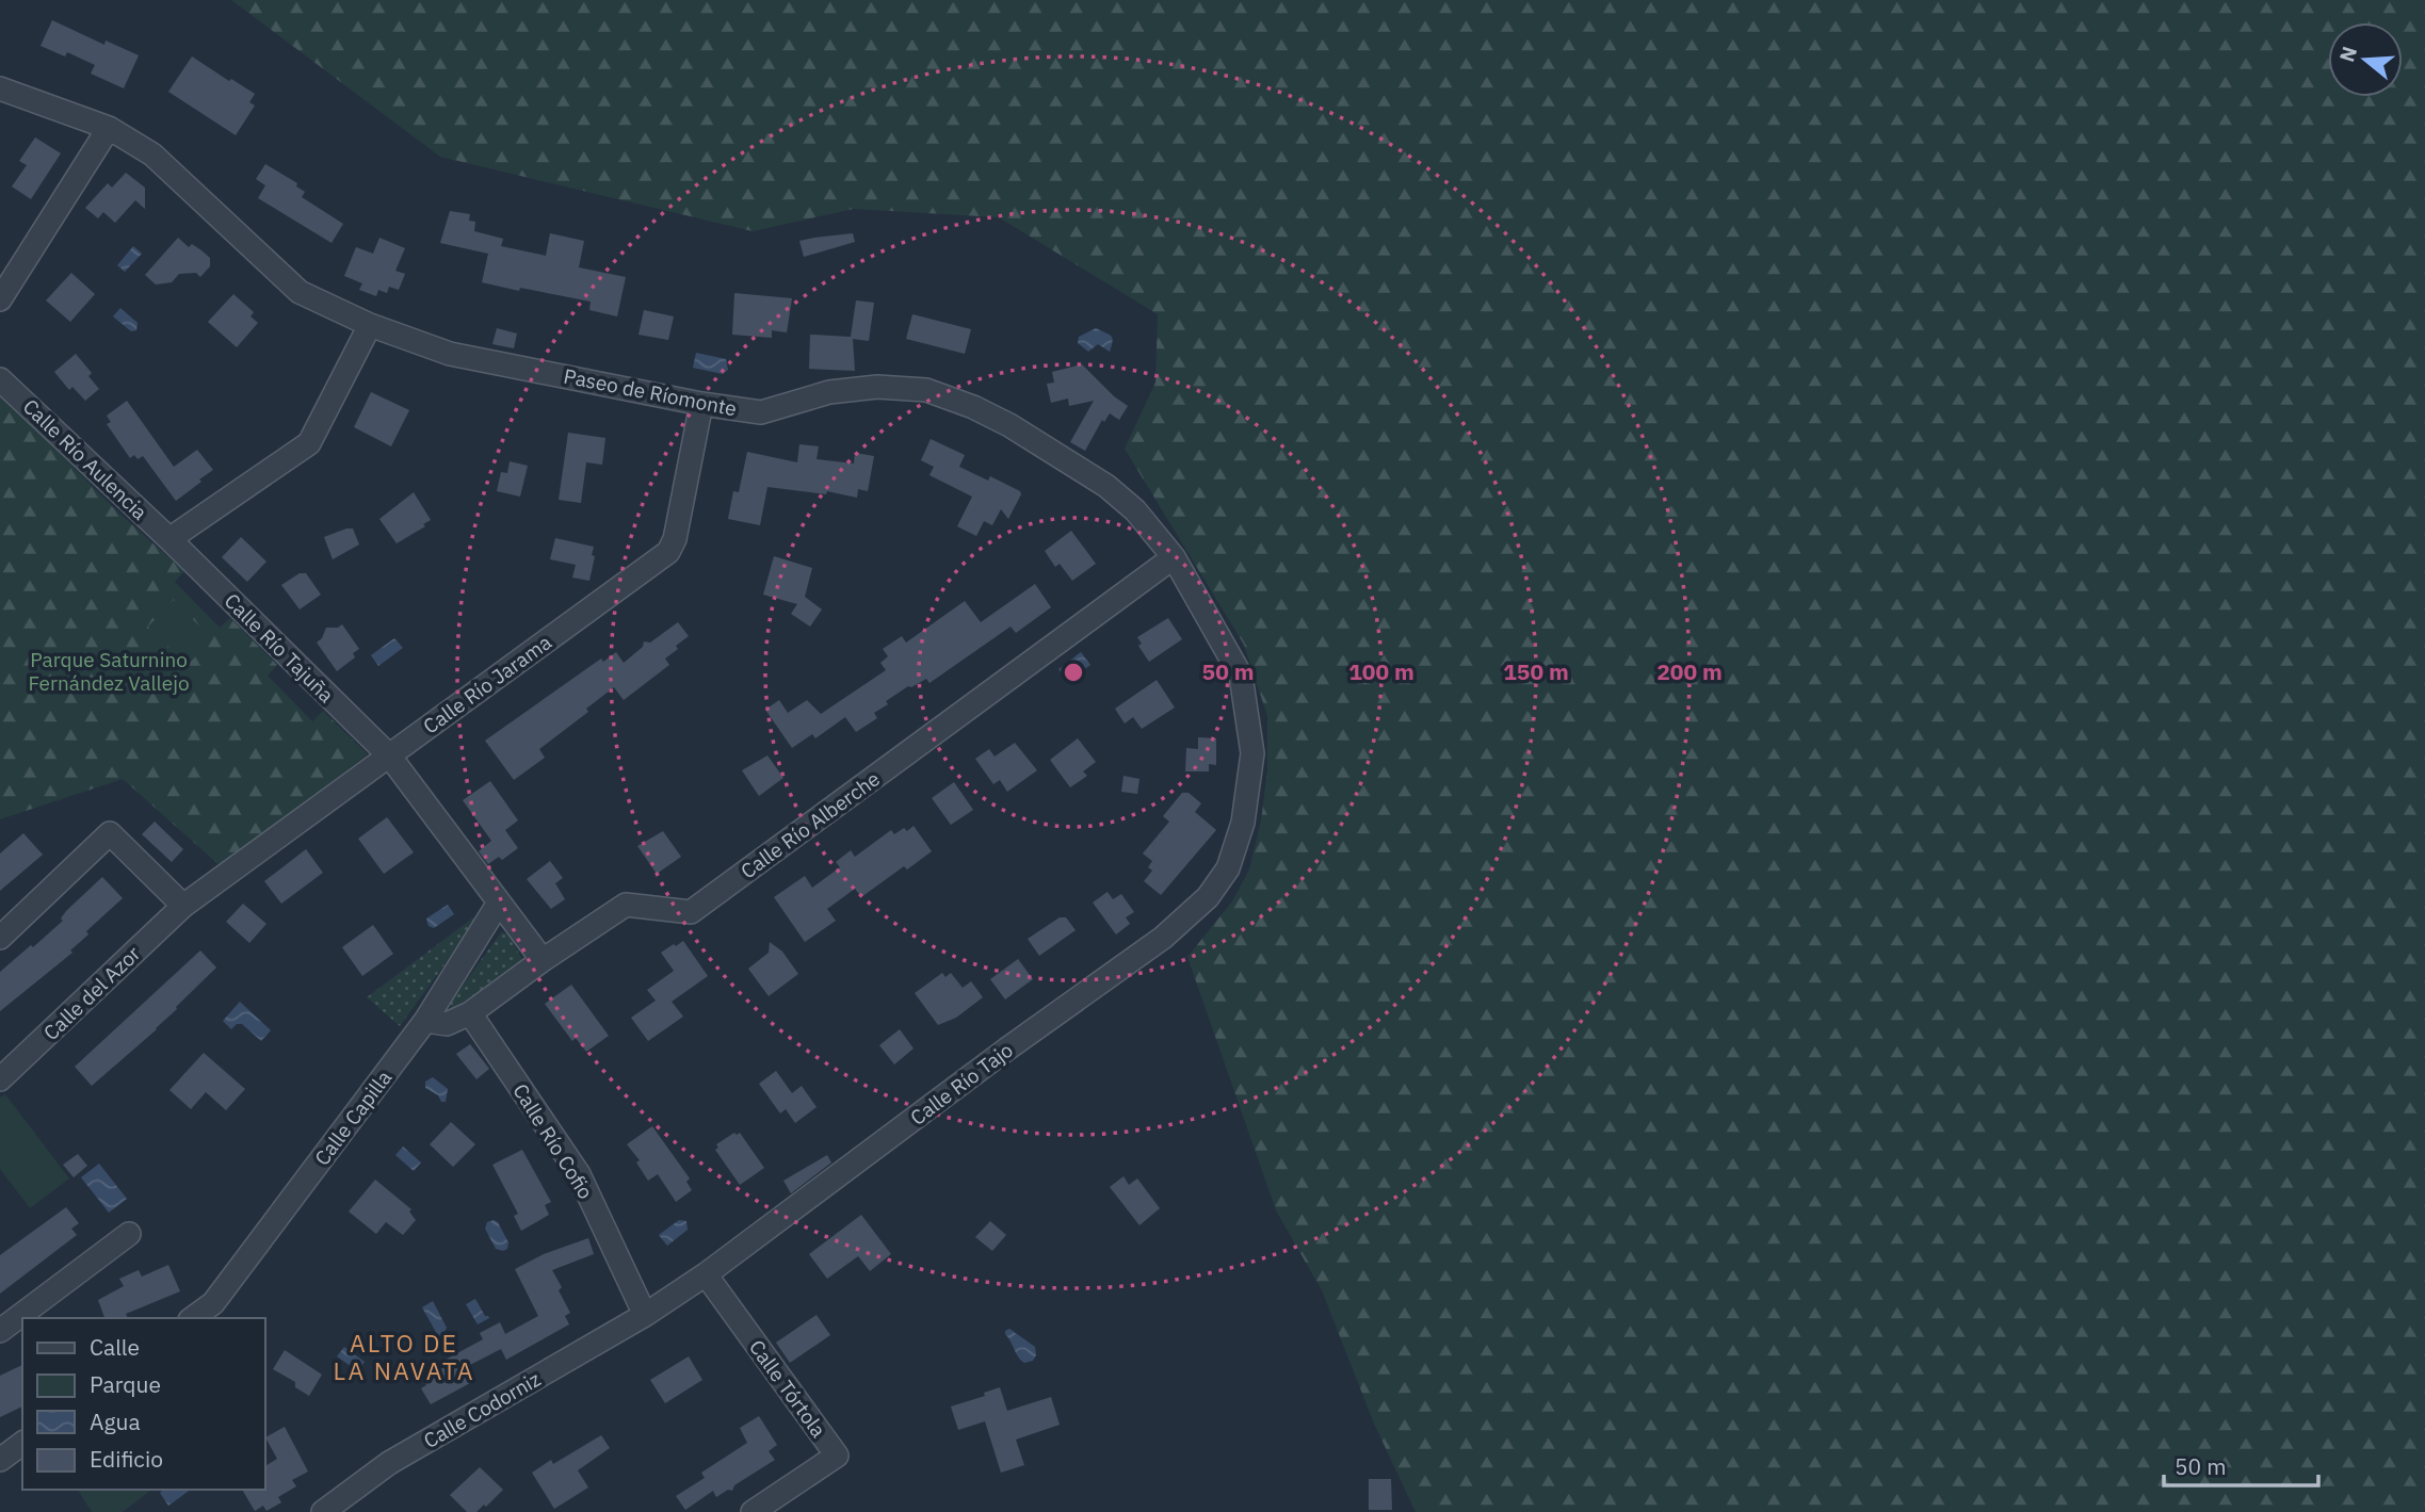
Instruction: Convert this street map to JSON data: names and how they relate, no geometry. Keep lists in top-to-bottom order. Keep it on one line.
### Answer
{"streets":{"street":["Paseo de Ríomonte","Calle Río Aulencia","Calle Río Tajuña","Calle Río Jarama","Calle Río Alberche","Calle del Azor","Calle Río Tajo","Calle Capilla","Calle Río Cofio","Calle Tórtola","Calle Codorniz"]},"crossings":[["Paseo de Ríomonte","Calle Río Jarama"],["Paseo de Ríomonte","Calle Río Alberche"],["Paseo de Ríomonte","Calle Río Tajo"],["Calle Río Aulencia","Calle Río Tajuña"],["Calle Río Tajuña","Calle Río Jarama"],["Calle Río Jarama","Calle del Azor"],["Calle Río Alberche","Calle Capilla"],["Calle Río Alberche","Calle Río Cofio"],["Calle Río Tajo","Calle Río Cofio"],["Calle Río Tajo","Calle Tórtola"],["Calle Río Tajo","Calle Codorniz"],["Calle Río Cofio","Calle Codorniz"]],"districts":["ALTO DE LA NAVATA"],"parks":["Parque Saturnino Fernández Vallejo"],"legend":["Calle","Parque","Agua","Edificio"],"scale_bar":"50 m","north":"left","rings":["50 m","100 m","150 m","200 m"]}
